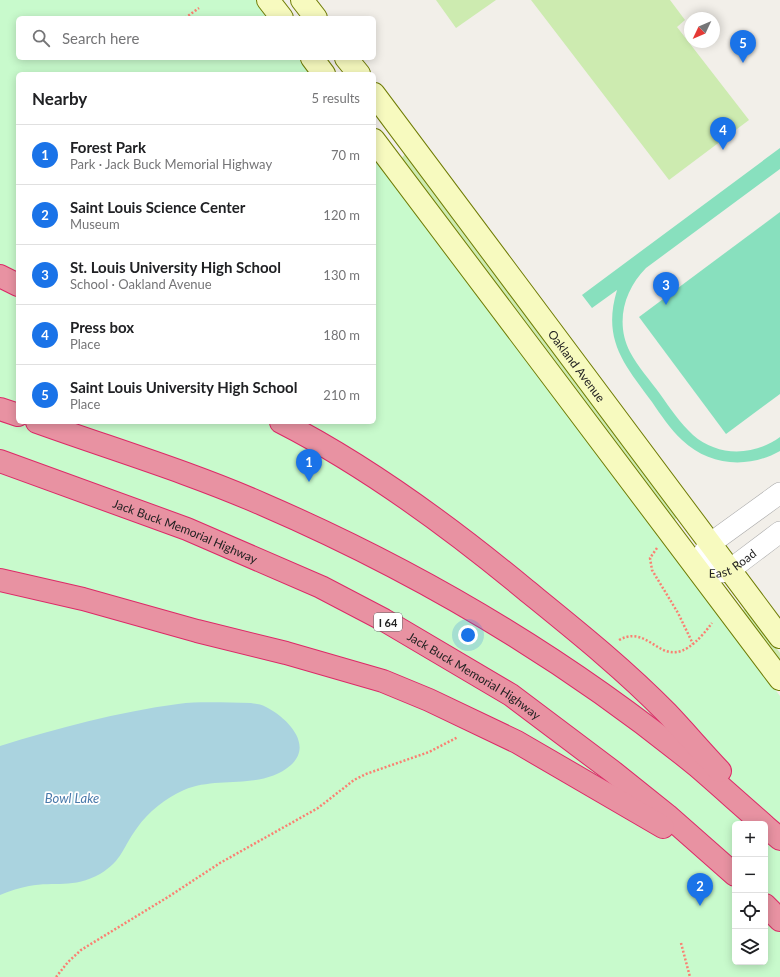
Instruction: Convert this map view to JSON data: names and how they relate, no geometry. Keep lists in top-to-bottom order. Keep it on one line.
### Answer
{"streets":{"highway":["Jack Buck Memorial Highway","I 64"],"street":["Oakland Avenue","East Road"]},"crossings":[["Oakland Avenue","East Road"]],"water":["Bowl Lake"],"north":"bottom left","page":{"search":"Search here","pins":["5","4","3","1","2"],"heading":["Nearby","5 results"],"list":[{"mark":"1","name":"Forest Park","note":"Park · Jack Buck Memorial Highway","value":"70 m"},{"mark":"2","name":"Saint Louis Science Center","note":"Museum","value":"120 m"},{"mark":"3","name":"St. Louis University High School","note":"School · Oakland Avenue","value":"130 m"},{"mark":"4","name":"Press box","note":"Place","value":"180 m"},{"mark":"5","name":"Saint Louis University High School","note":"Place","value":"210 m"}],"map_buttons":["+","−"]}}
